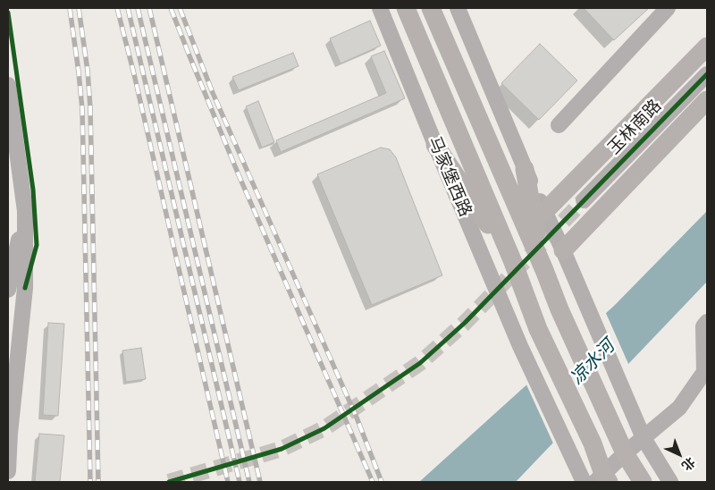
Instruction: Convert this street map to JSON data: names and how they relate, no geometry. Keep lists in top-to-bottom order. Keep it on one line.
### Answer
{"streets":{"main road":["玉林南路","马家堡西路"]},"water":["凉水河"],"north":"bottom right"}
